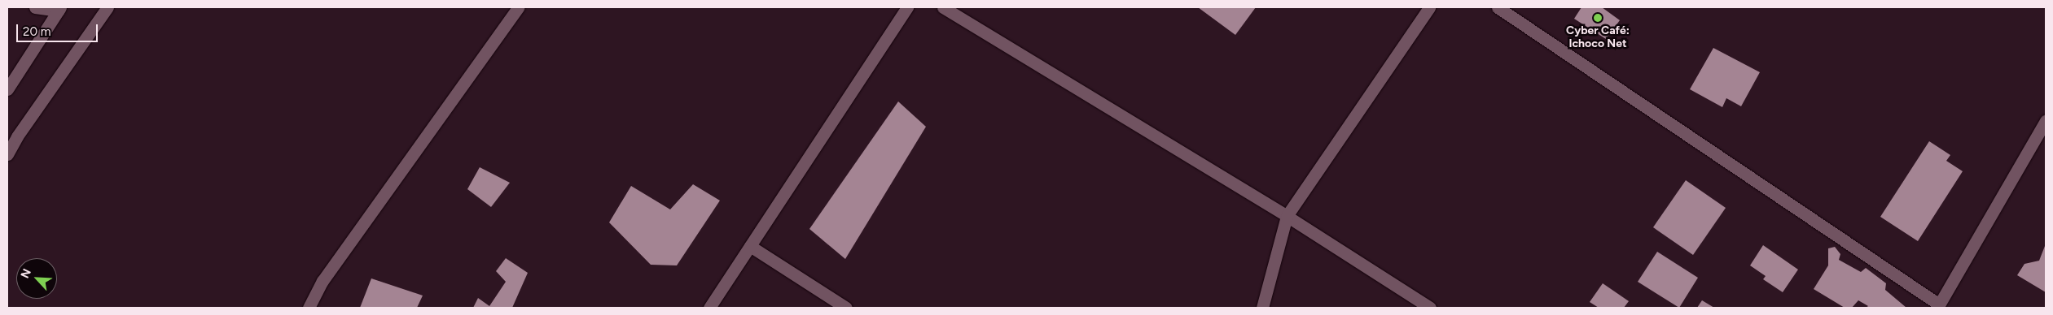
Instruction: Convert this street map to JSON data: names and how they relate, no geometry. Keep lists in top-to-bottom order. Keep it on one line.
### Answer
{"places":["Cyber Café: Ichoco Net"],"scale_bar":"20 m","north":"top left"}
